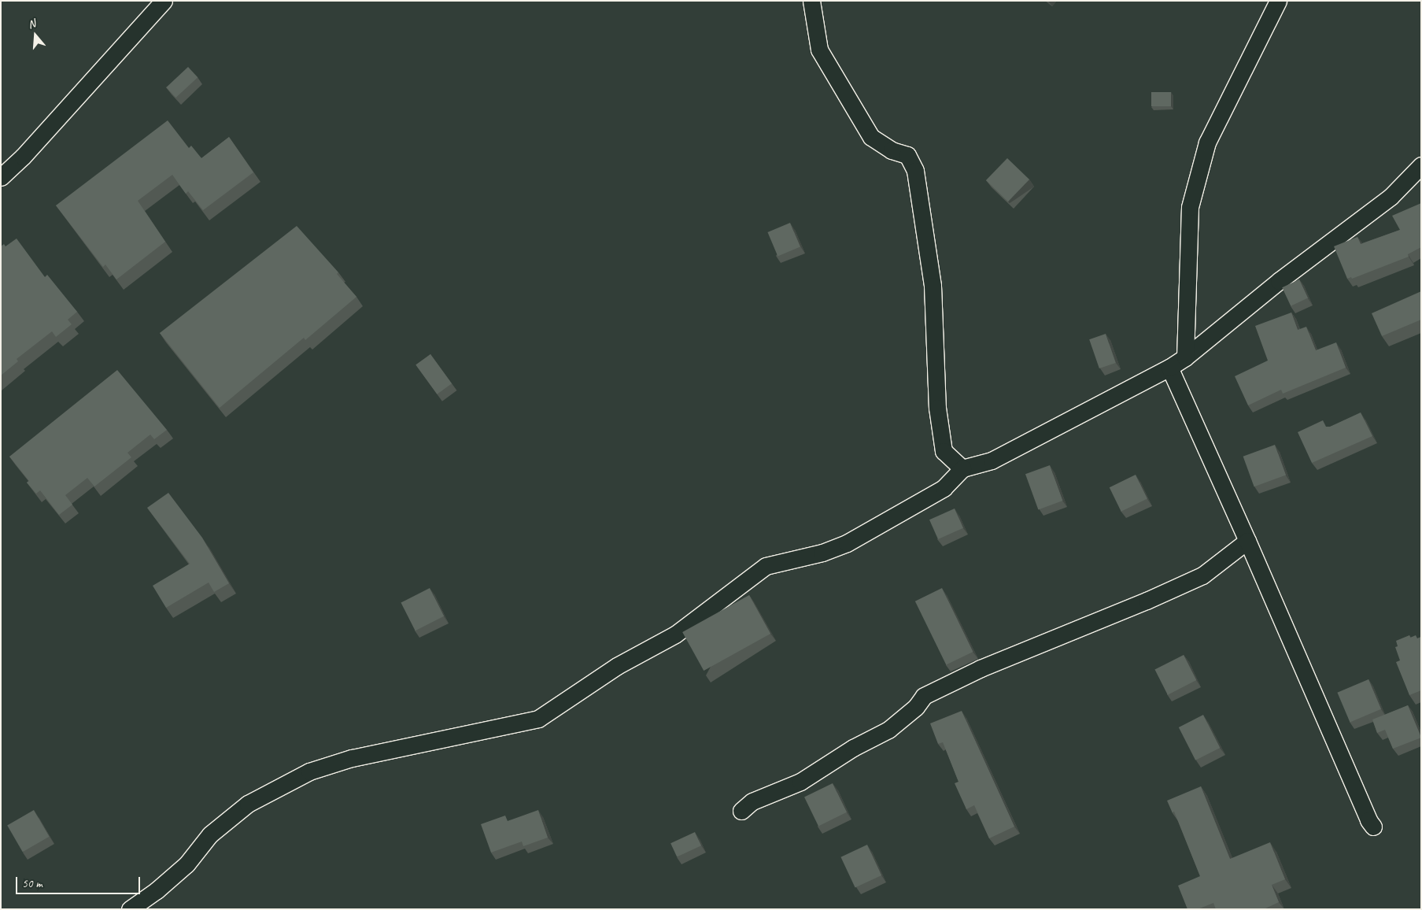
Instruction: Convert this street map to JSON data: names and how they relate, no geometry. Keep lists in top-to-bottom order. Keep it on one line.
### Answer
{"scale_bar":"50 m","north":"top"}
